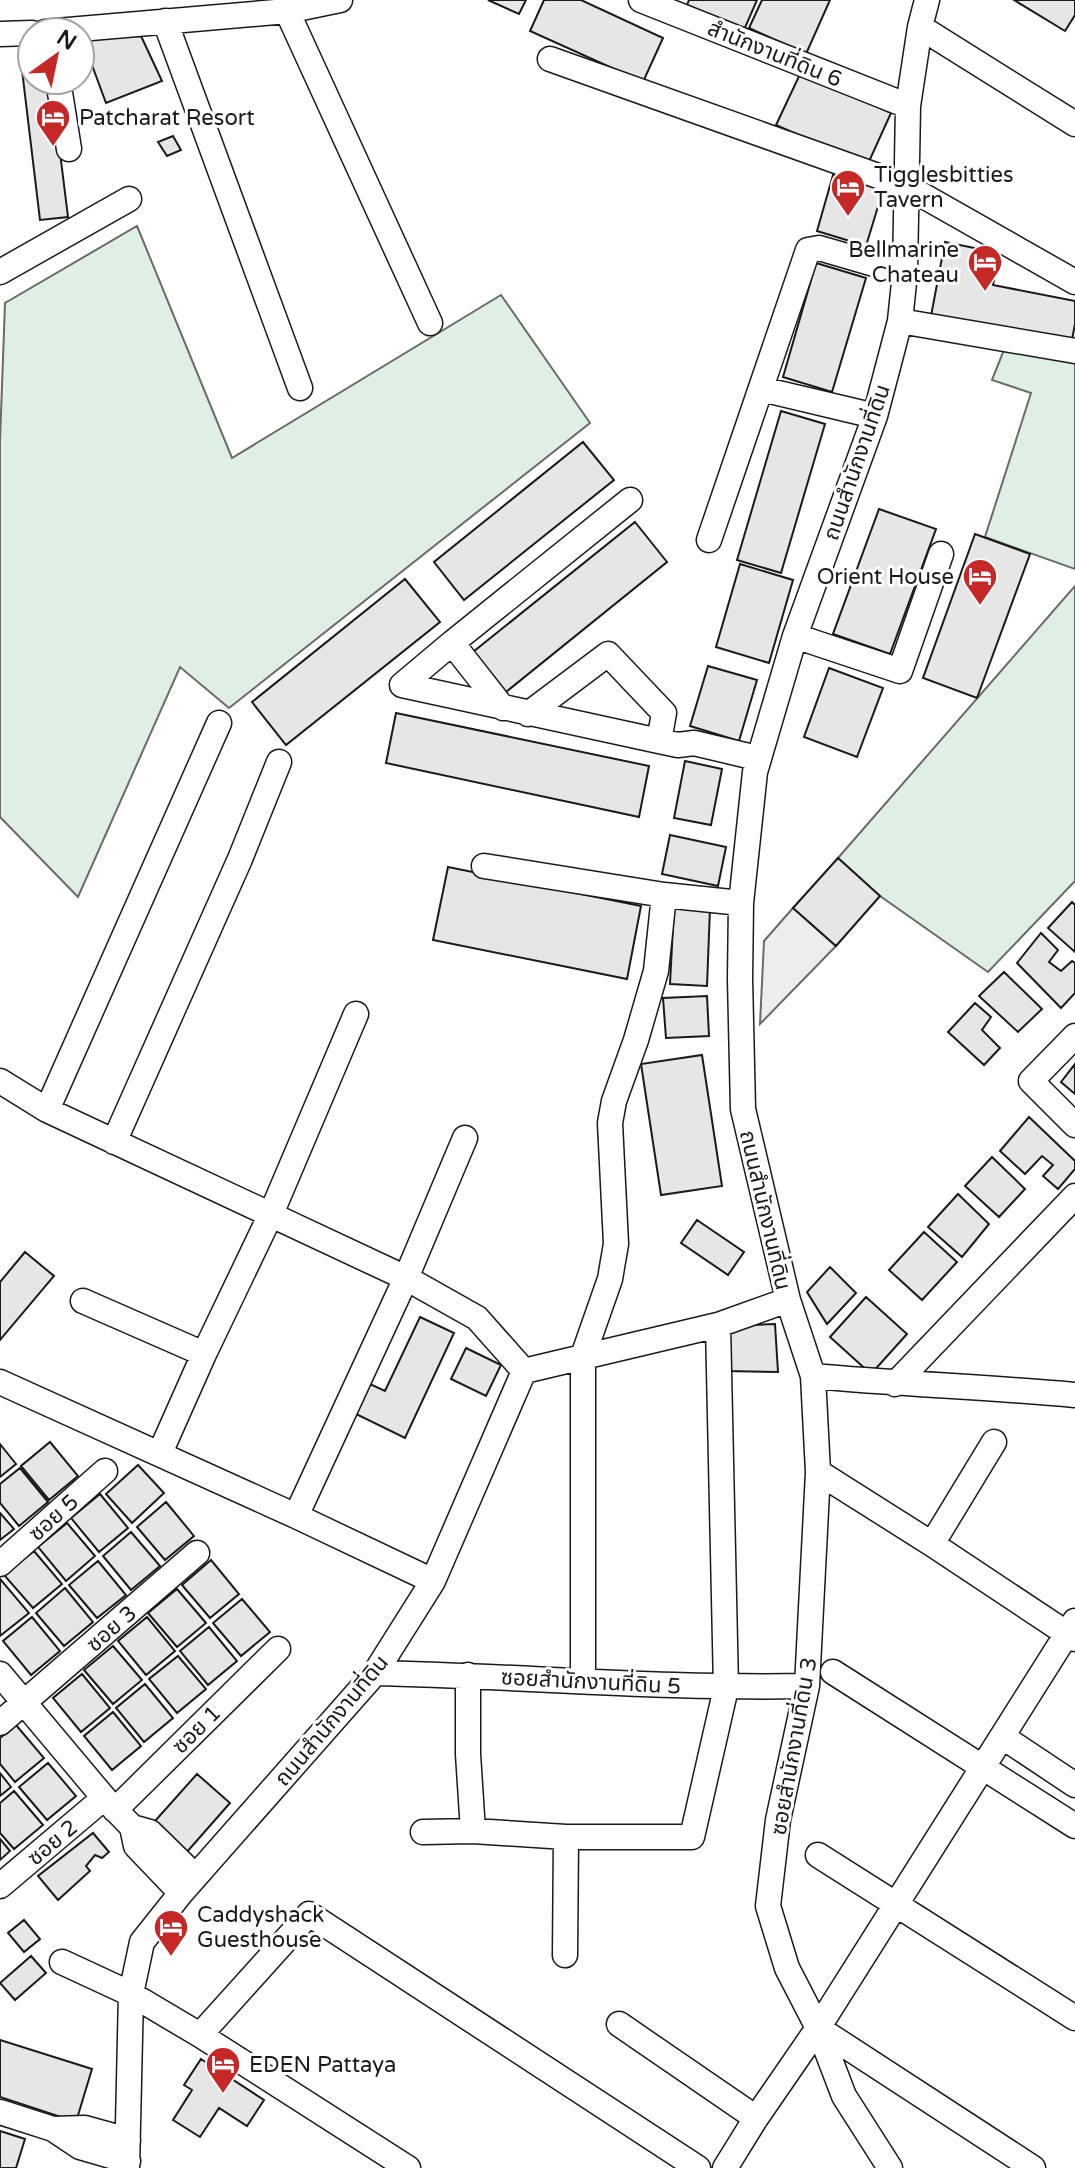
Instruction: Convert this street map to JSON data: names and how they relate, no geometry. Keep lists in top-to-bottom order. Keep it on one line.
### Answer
{"streets":{"street":["สำนักงานที่ดิน 6","ถนนสำนักงานที่ดิน","ซอย 5","ซอย 3","ซอยสำนักงานที่ดิน 5","ซอย 1","ซอยสำนักงานที่ดิน 3","ซอย 2"]},"crossings":[["สำนักงานที่ดิน 6","ถนนสำนักงานที่ดิน"],["ถนนสำนักงานที่ดิน","ซอยสำนักงานที่ดิน 5"],["ถนนสำนักงานที่ดิน","ซอยสำนักงานที่ดิน 3"],["ซอยสำนักงานที่ดิน 5","ซอยสำนักงานที่ดิน 3"],["ซอย 1","ซอย 2"]],"places":{"hotel":["Patcharat Resort","Tigglesbitties Tavern","Bellmarine Chateau","Orient House","Caddyshack Guesthouse","EDEN Pattaya"]},"north":"top right"}
